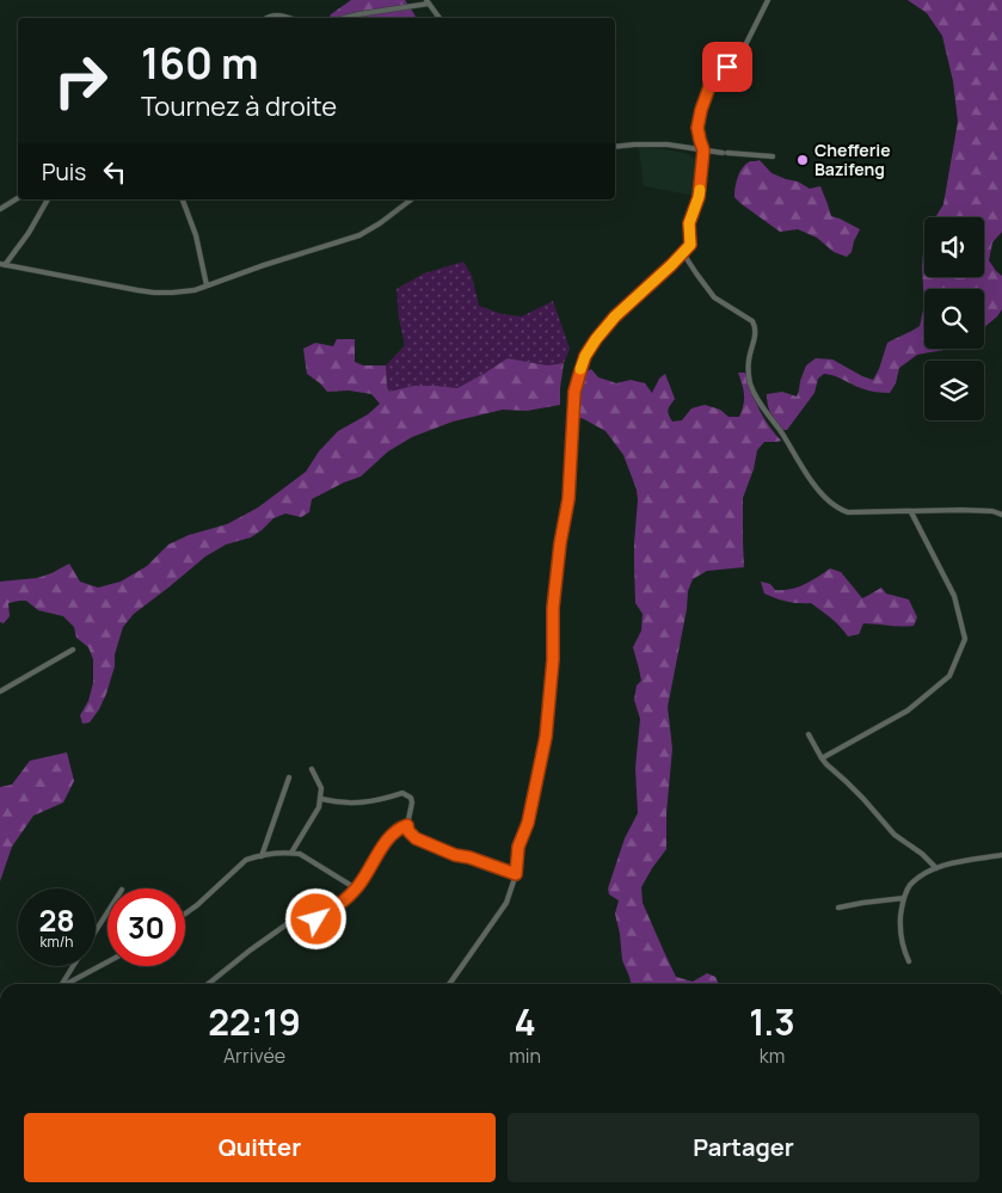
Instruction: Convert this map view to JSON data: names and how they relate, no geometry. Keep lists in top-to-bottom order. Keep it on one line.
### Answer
{"places":["Chefferie Bazifeng"],"page":{"turn":["160 m","Tournez à droite"],"then":"Puis","speed":"28 km/h","limit":"30","eta":["22:19","Arrivée","4","min","1.3","km"],"buttons":["Quitter","Partager"]}}
